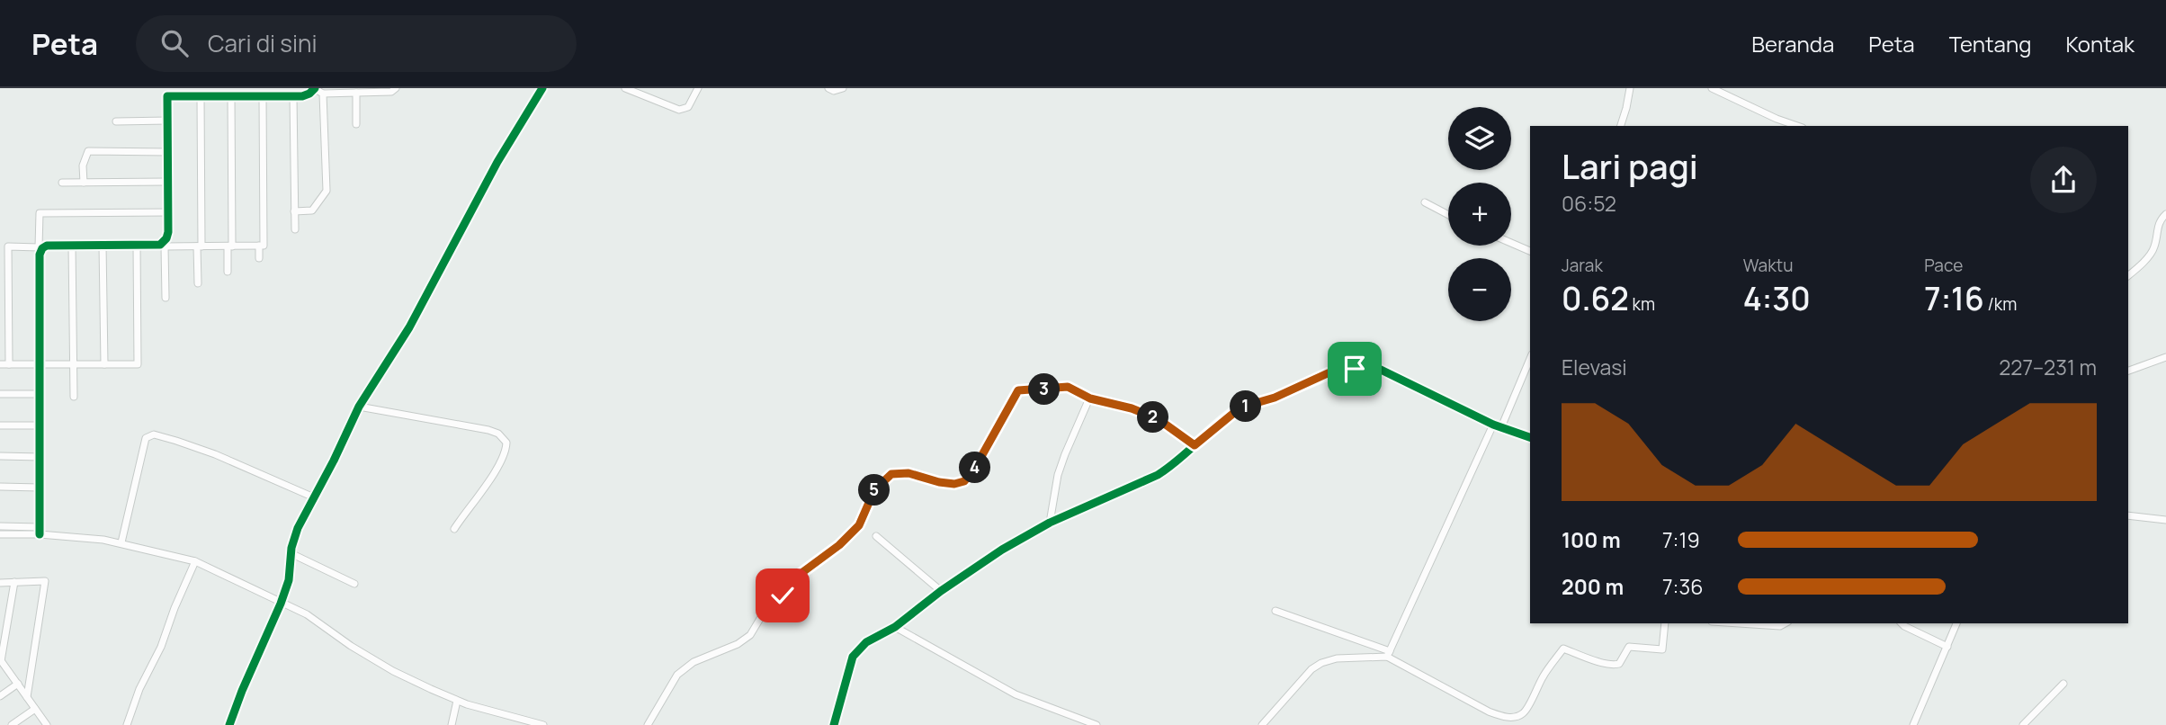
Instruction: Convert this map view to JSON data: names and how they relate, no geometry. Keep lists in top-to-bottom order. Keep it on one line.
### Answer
{"page":{"header":"Peta","search":"Cari di sini","nav":["Beranda","Peta","Tentang","Kontak"],"map_buttons":["+","−"],"heading":["Lari pagi","06:52"],"stats":[["Jarak","0.62 km"],["Waktu","4:30"],["Pace","7:16 /km"]],"chart":["Elevasi","227–231 m"],"pins":["3","1","2","4","5"],"list":[{"name":"100 m","note":"7:19"},{"name":"200 m","note":"7:36"}]}}
